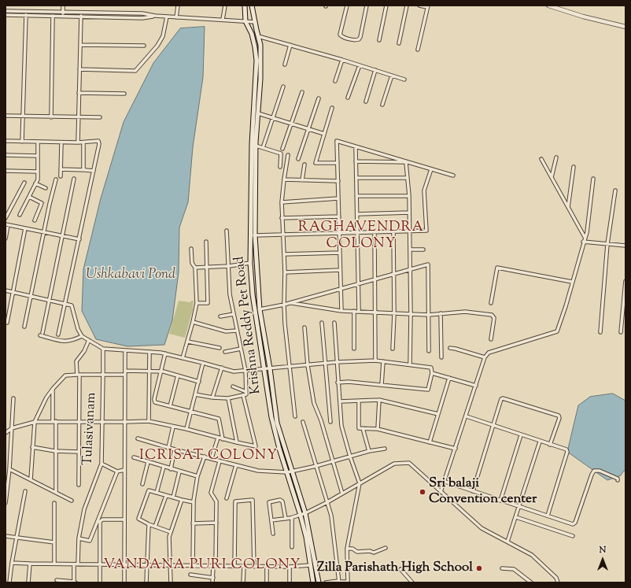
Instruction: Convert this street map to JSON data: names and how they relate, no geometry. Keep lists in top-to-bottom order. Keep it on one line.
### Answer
{"streets":{"main road":["Krishna Reddy Pet Road"],"street":["Tulasivanam"]},"districts":["RAGHAVENDRA COLONY","ICRISAT COLONY","VANDANA PURI COLONY"],"water":["Ushkabavi Pond"],"places":["Sri balaji Convention center","Zilla Parishath High School"],"north":"top"}
